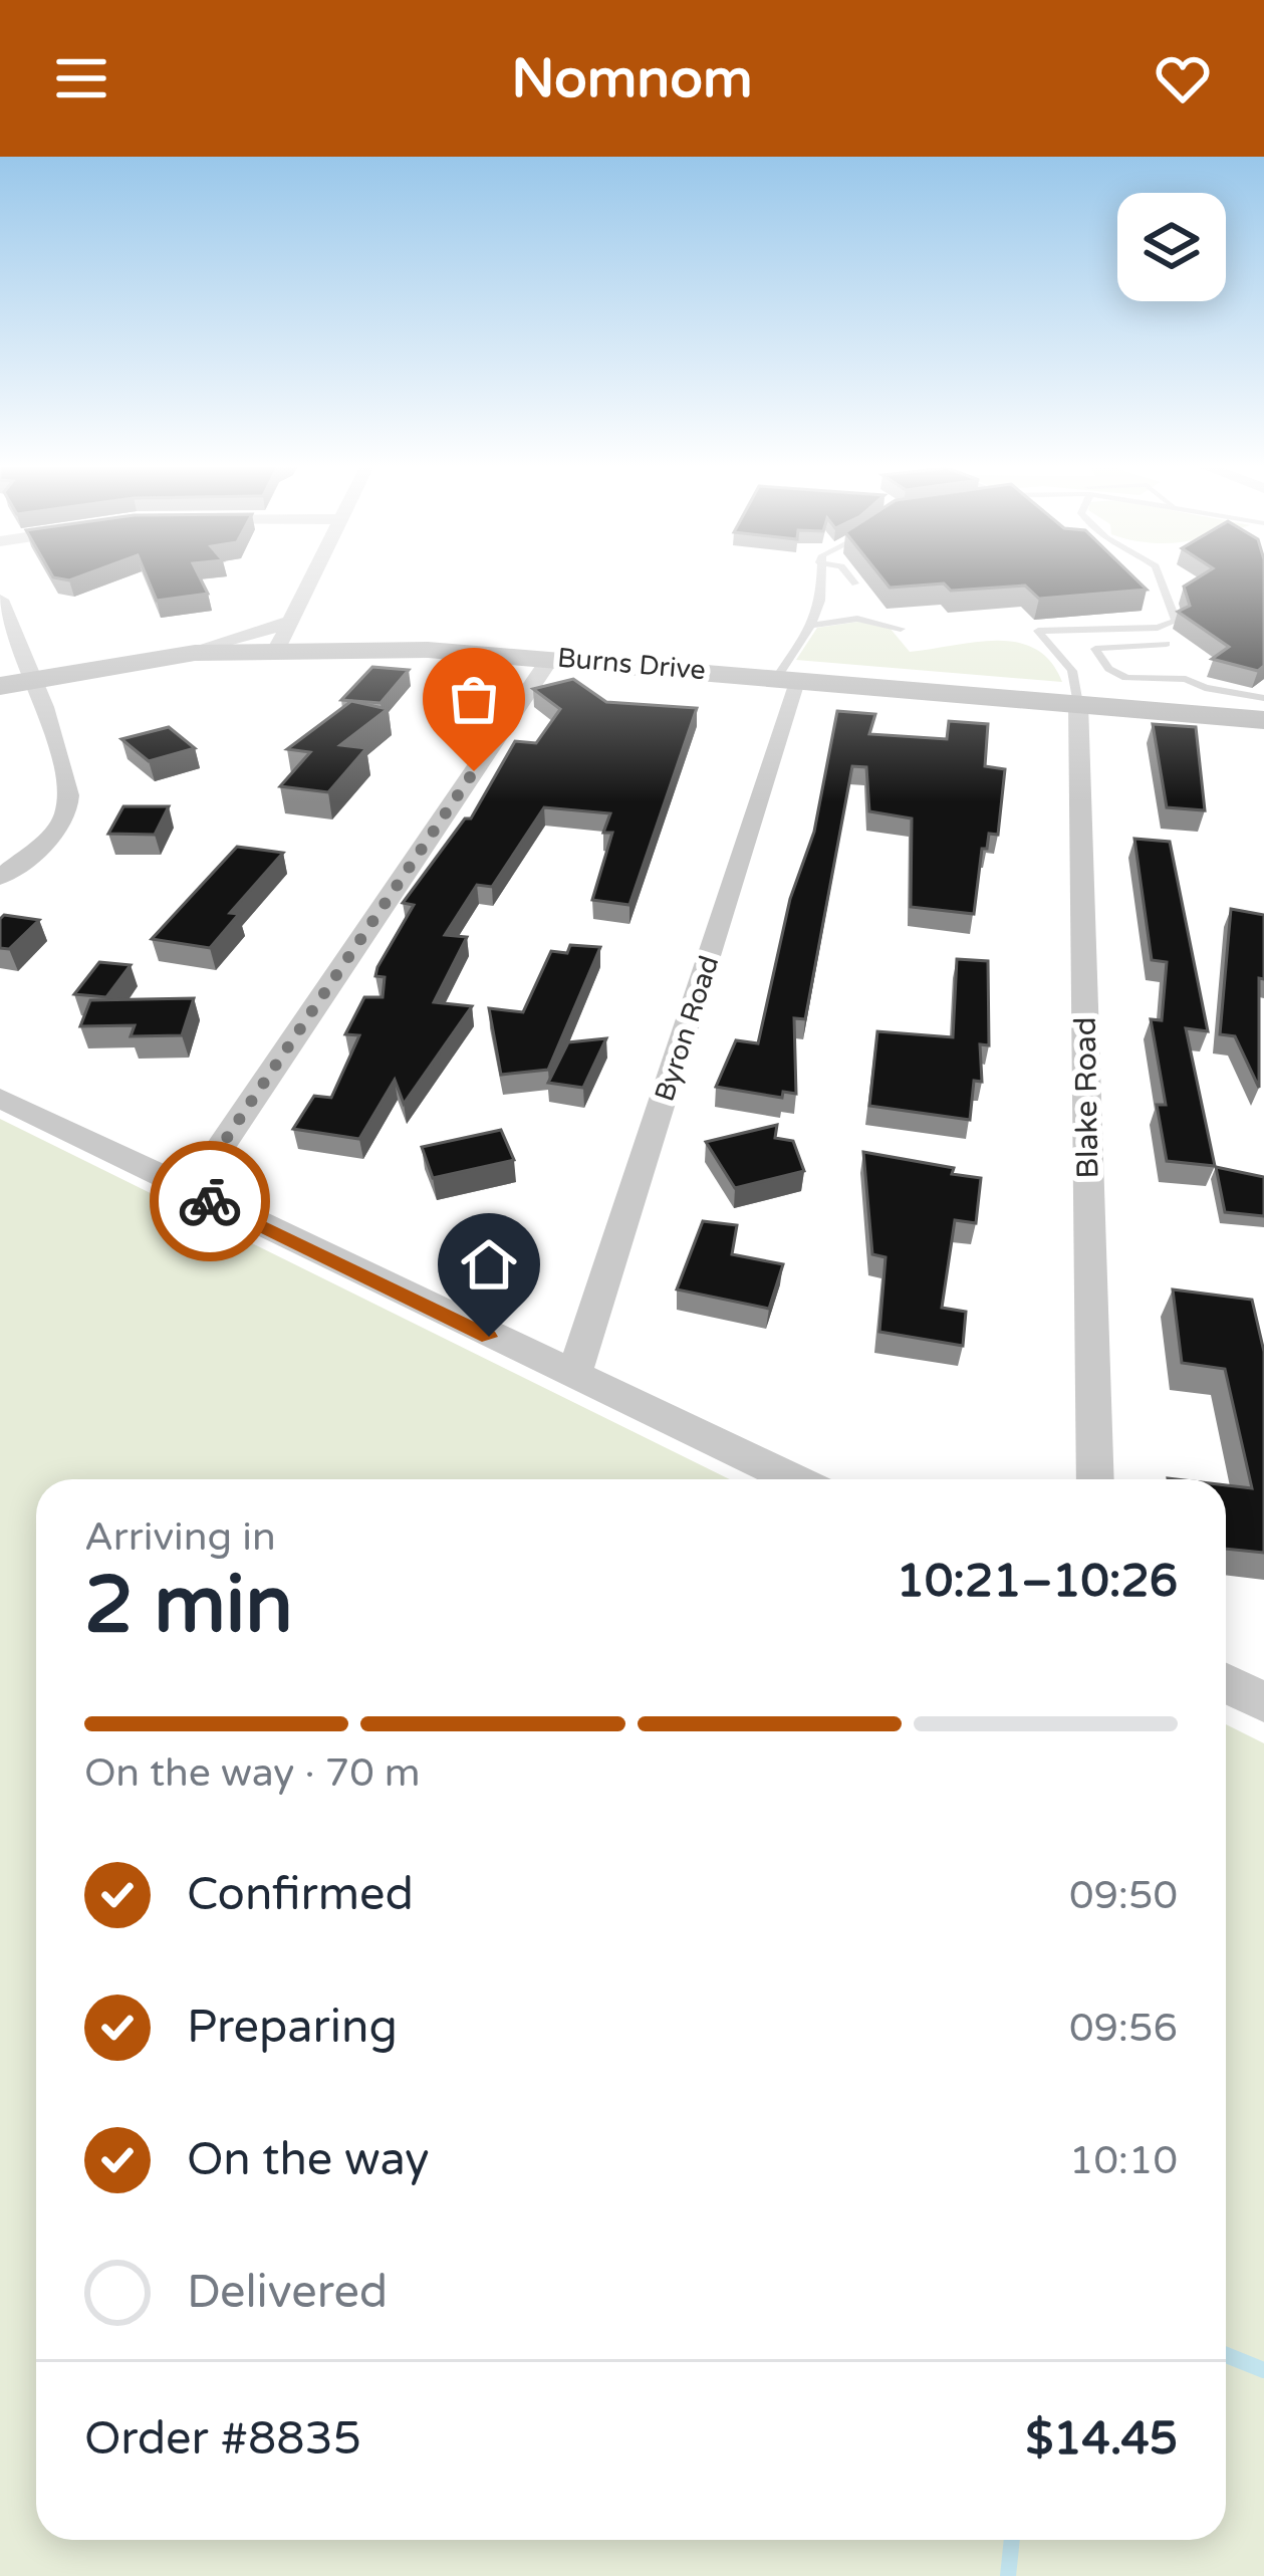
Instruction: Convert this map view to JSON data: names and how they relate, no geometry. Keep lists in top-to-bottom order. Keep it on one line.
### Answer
{"streets":{"main road":["Burns Drive"],"street":["Byron Road","Blake Road"]},"crossings":[["Burns Drive","Byron Road"],["Burns Drive","Blake Road"]],"page":{"header":"Nomnom","heading":["2 min","Arriving in","10:21–10:26"],"panel":["Order #8835","$14.45"],"bar":"On the way · 70 m","list":[["Confirmed","09:50"],["Preparing","09:56"],["On the way","10:10"],"Delivered"]}}
